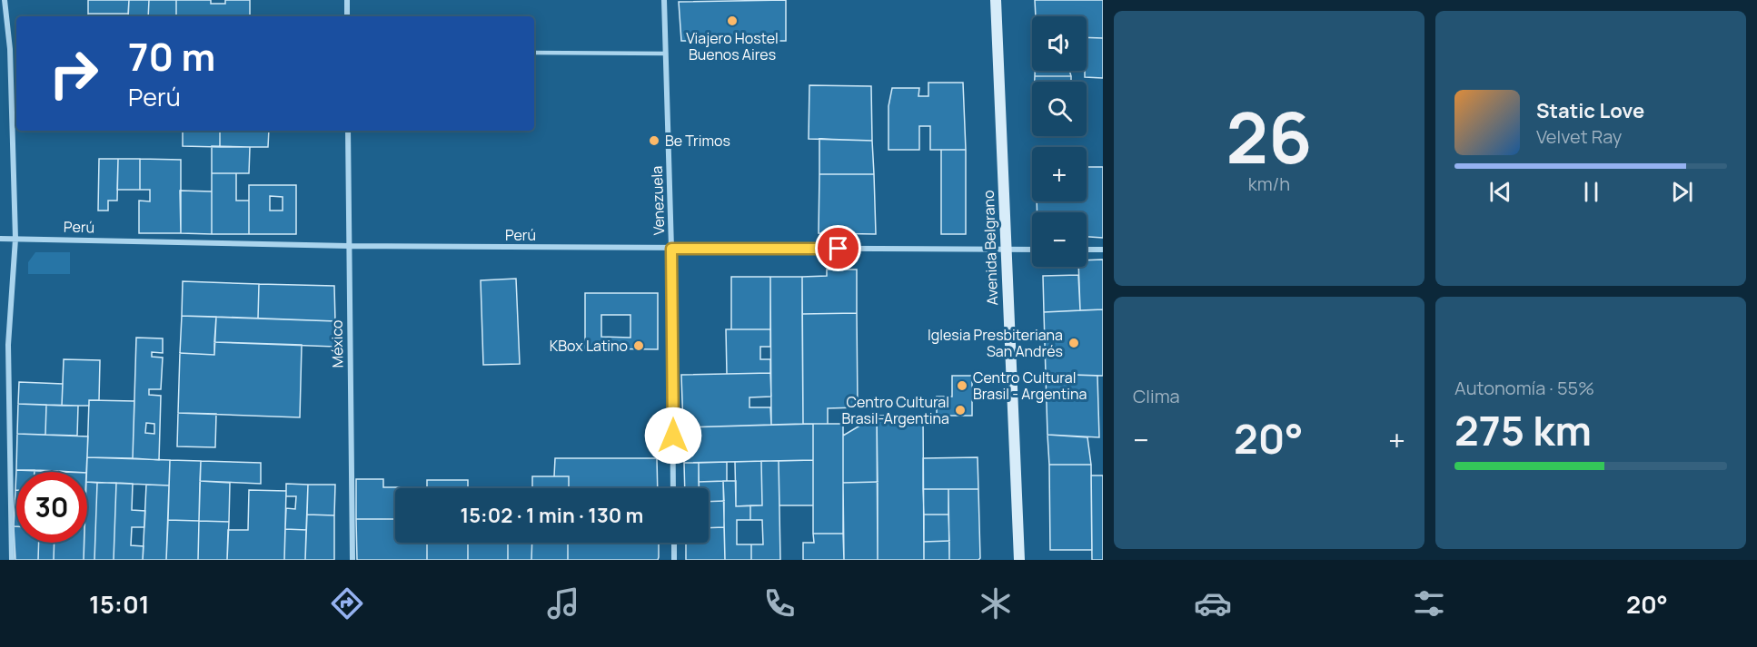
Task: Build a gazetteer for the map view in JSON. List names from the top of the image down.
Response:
{
  "streets": {
    "main road": ["Avenida Belgrano"],
    "street": ["Venezuela", "Perú", "México"]
  },
  "crossings": [
    ["Venezuela", "Perú"],
    ["Perú", "Avenida Belgrano"],
    ["Perú", "México"]
  ],
  "places": [
    "Viajero Hostel Buenos Aires",
    "Be Trimos",
    "Iglesia Presbiteriana San Andrés",
    "KBox Latino",
    "Centro Cultural Brasil - Argentina",
    "Centro Cultural Brasil-Argentina"
  ],
  "page": {
    "tile": [
      ["26", "km/h"],
      "Clima",
      ["Autonomía · 55%", "275 km"]
    ],
    "map_buttons": ["+", "−"],
    "turn": ["70 m", "Perú"],
    "song": ["Static Love", "Velvet Ray"],
    "heat": ["−", "20°", "+"],
    "limit": "30",
    "trip": "15:02 · 1 min · 130 m",
    "tabs": ["15:01", "20°"]
  }
}
